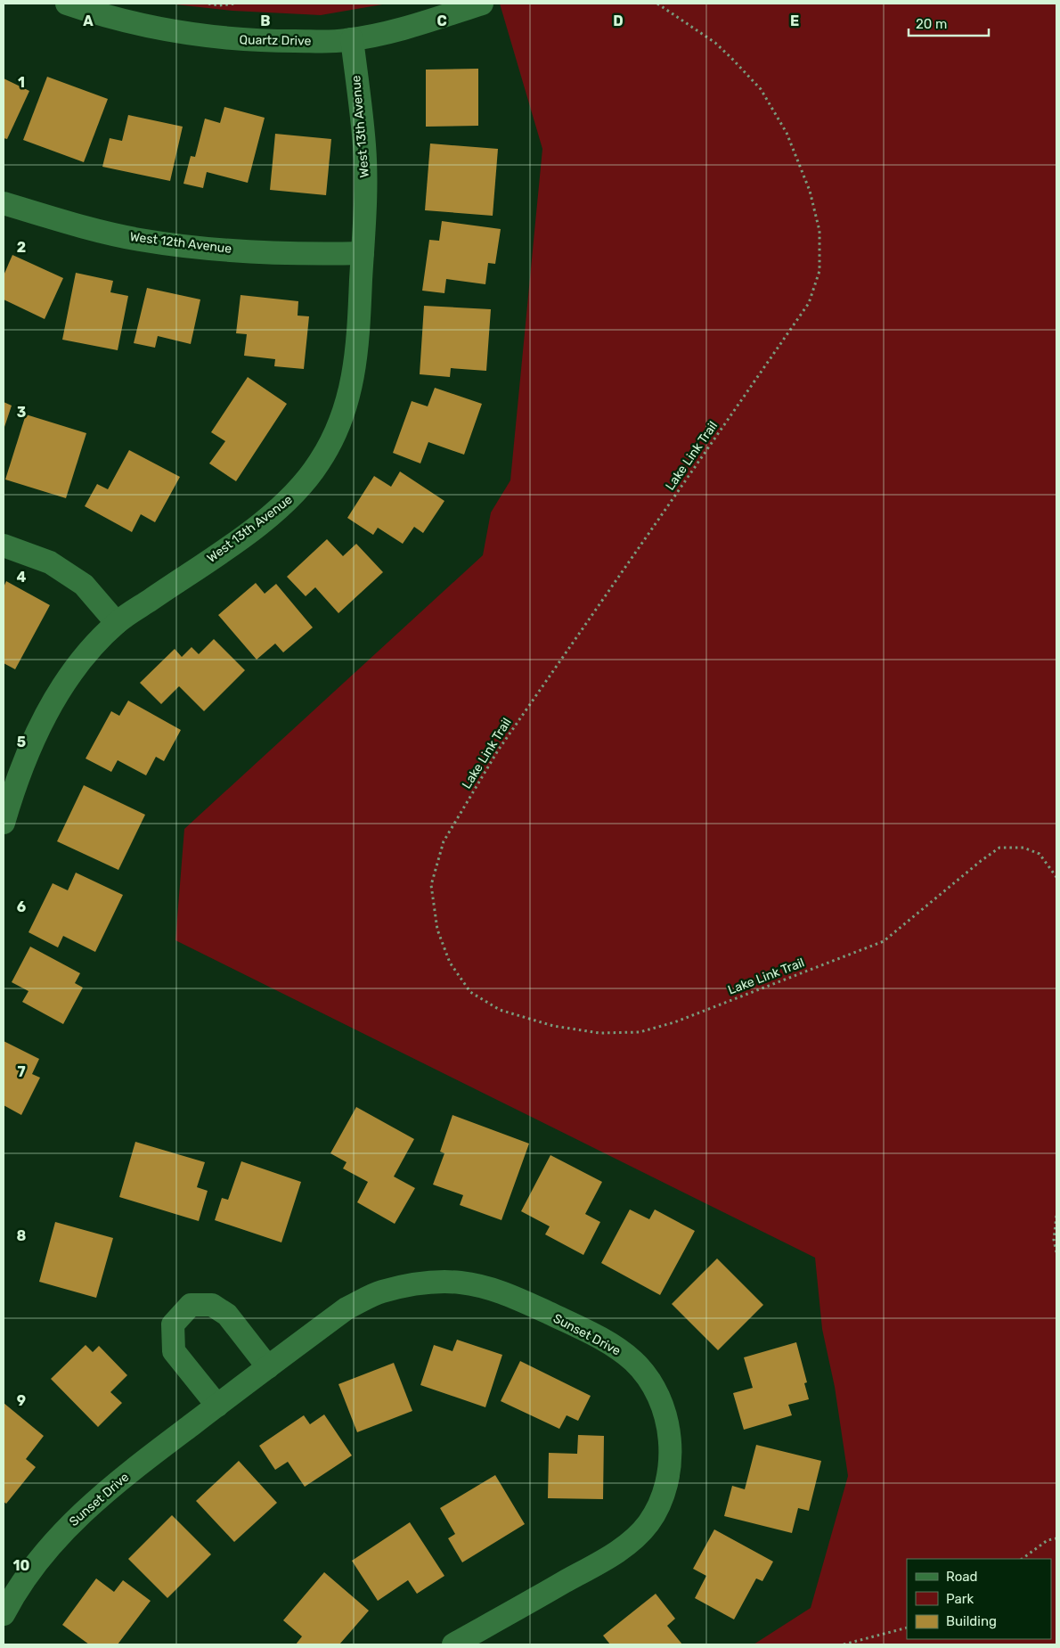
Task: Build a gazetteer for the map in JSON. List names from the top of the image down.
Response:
{
  "streets": {
    "street": [
      "Quartz Drive",
      "West 13th Avenue",
      "West 12th Avenue",
      "Sunset Drive"
    ],
    "path": ["Lake Link Trail"]
  },
  "crossings": [
    ["Quartz Drive", "West 13th Avenue"],
    ["West 13th Avenue", "West 12th Avenue"]
  ],
  "legend": ["Road", "Park", "Building"],
  "scale_bar": "20 m",
  "grid": {
    "columns": [
      "A",
      "B",
      "C",
      "D",
      "E"
    ],
    "rows": [
      "1",
      "2",
      "3",
      "4",
      "5",
      "6",
      "7",
      "8",
      "9",
      "10"
    ]
  }
}
